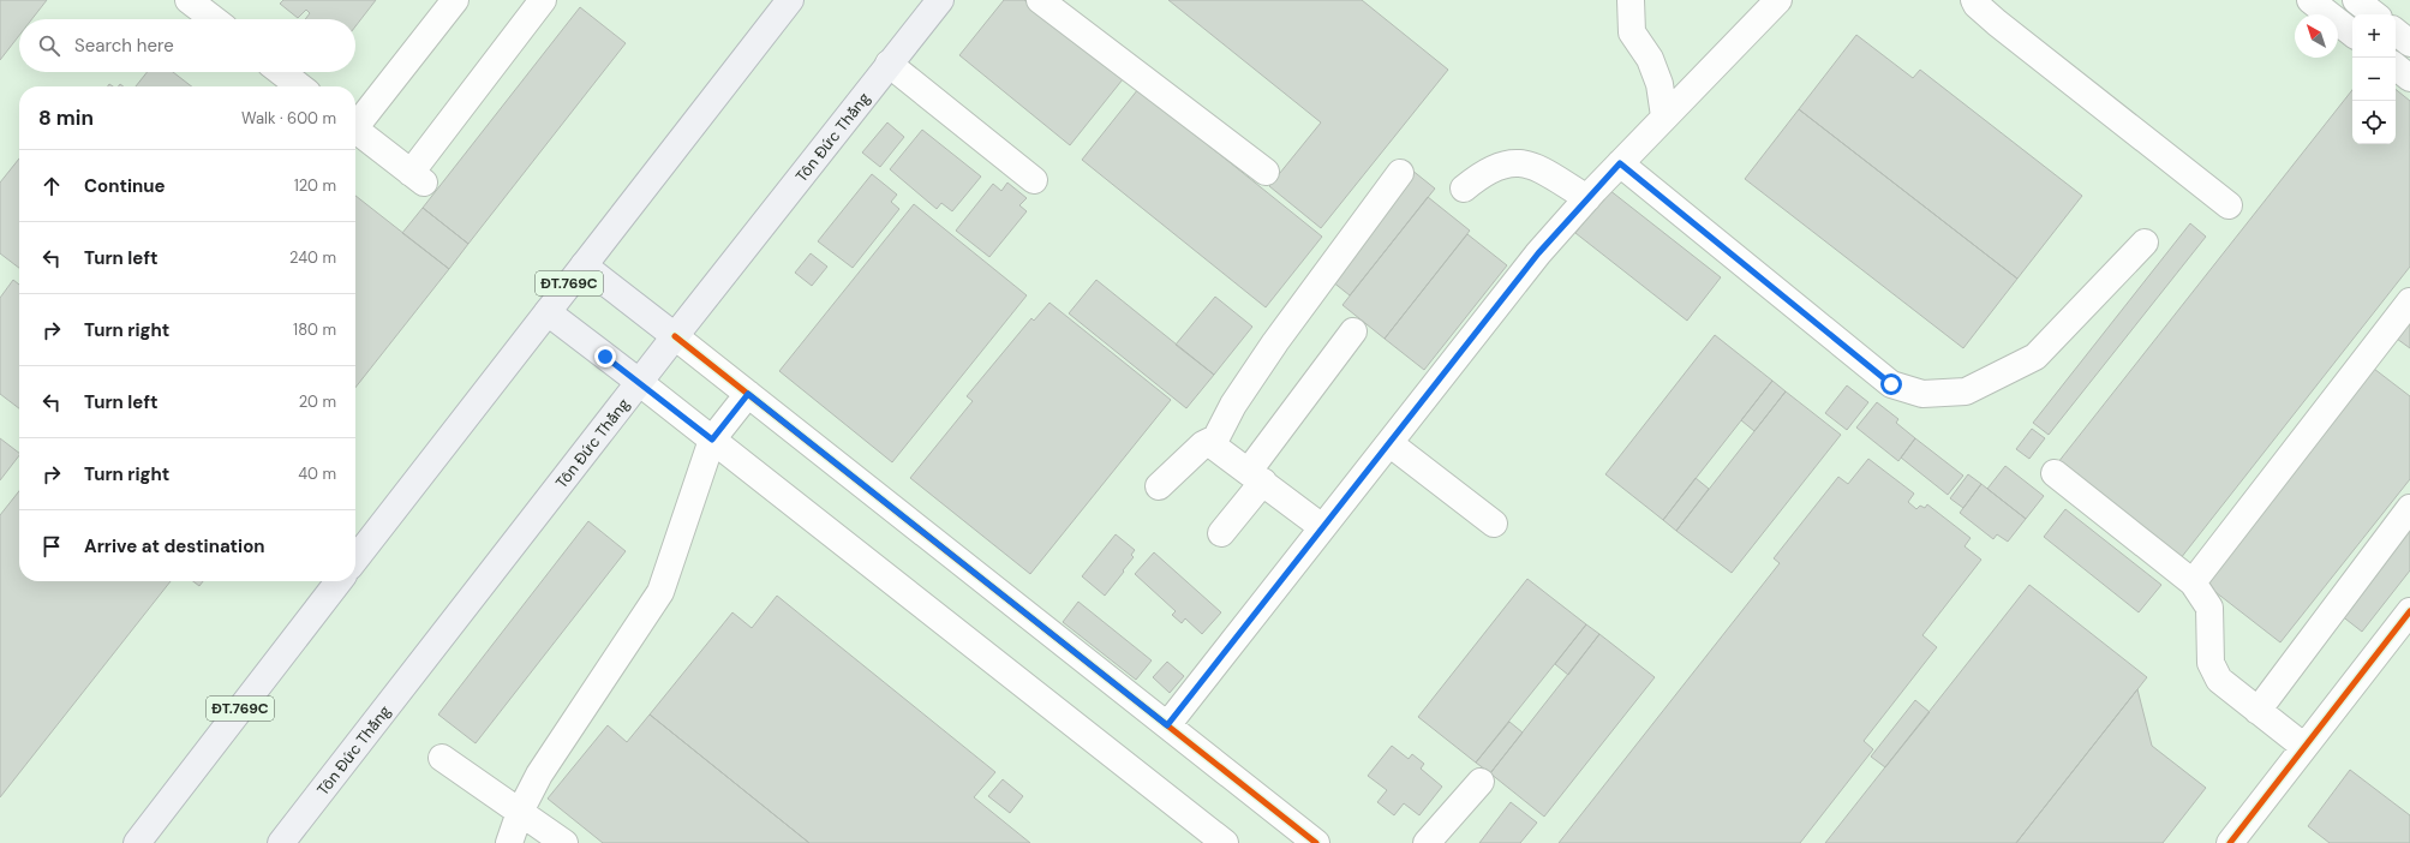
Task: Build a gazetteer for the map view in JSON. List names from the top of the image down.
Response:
{
  "streets": {
    "main road": ["Tôn Đức Thắng", "ĐT.769C"]
  },
  "north": "top left",
  "page": {
    "map_buttons": ["+", "−"],
    "search": "Search here",
    "heading": ["8 min", "Walk · 600 m"],
    "list": [
      ["Continue", "120 m"],
      ["Turn left", "240 m"],
      ["Turn right", "180 m"],
      ["Turn left", "20 m"],
      ["Turn right", "40 m"],
      "Arrive at destination"
    ]
  }
}
